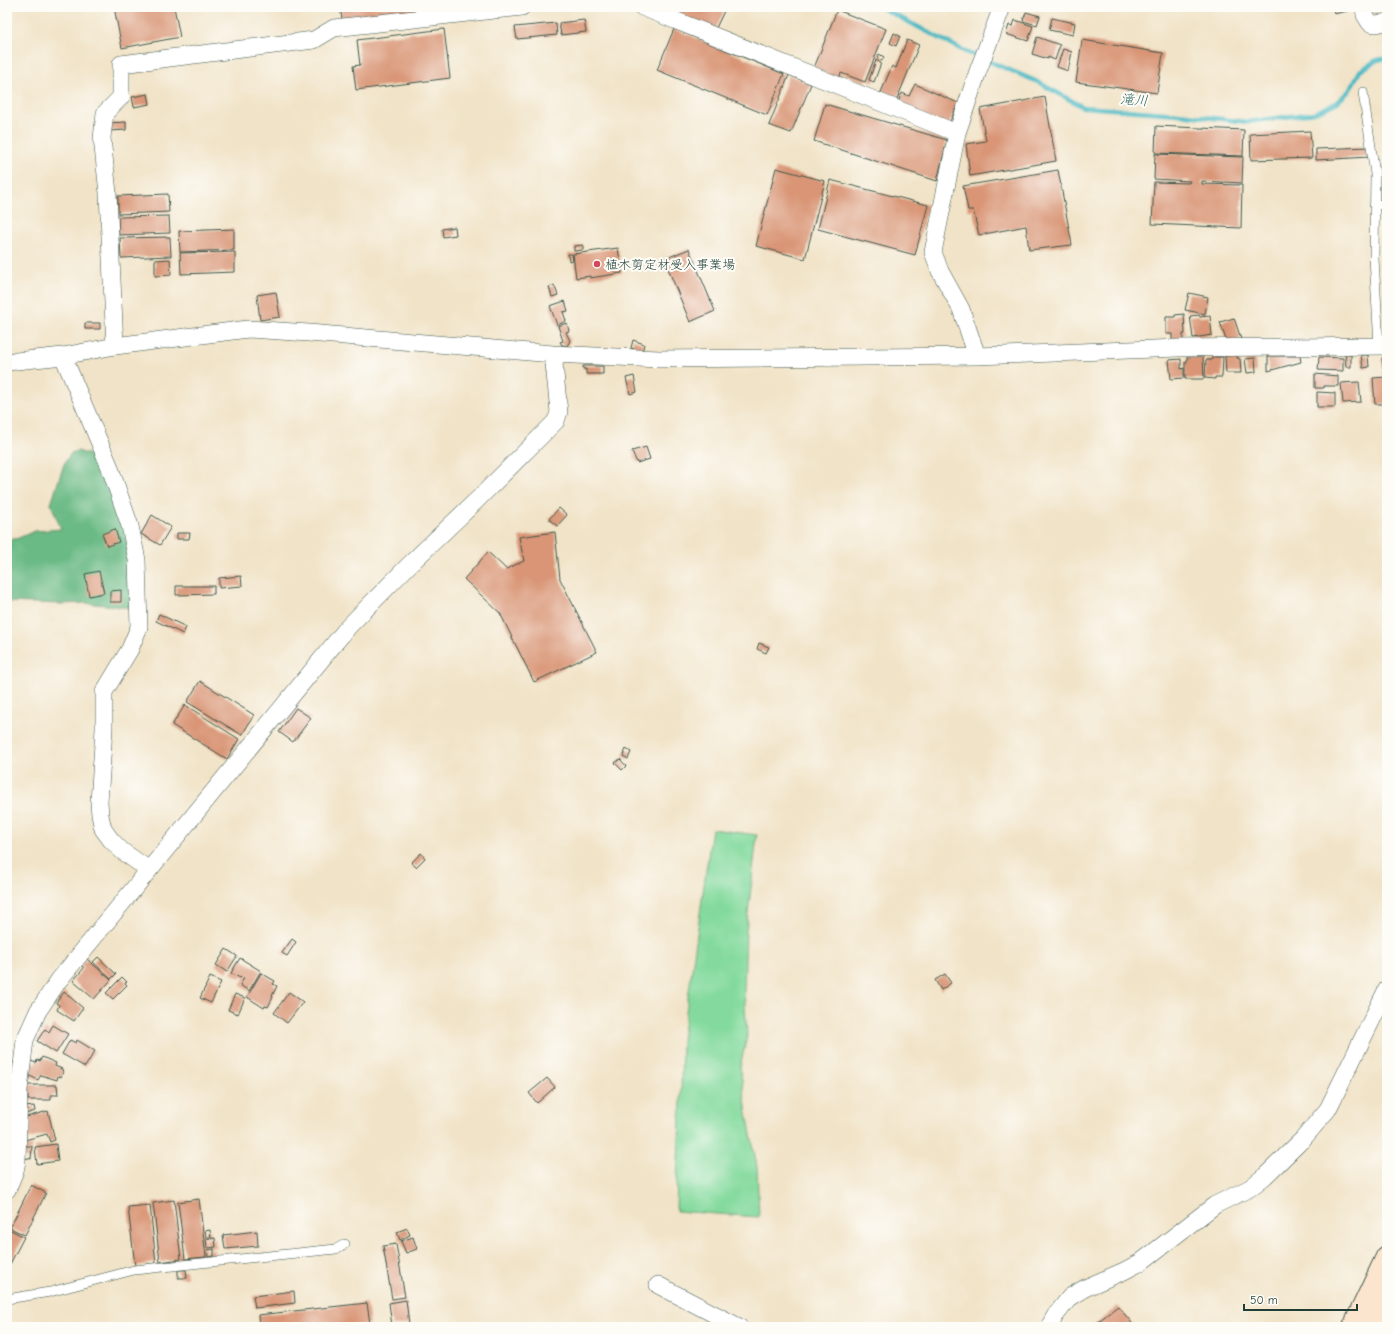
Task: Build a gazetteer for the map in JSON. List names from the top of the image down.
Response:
{
  "water": ["滝川"],
  "places": ["植木剪定材受入事業場"],
  "scale_bar": "50 m"
}
